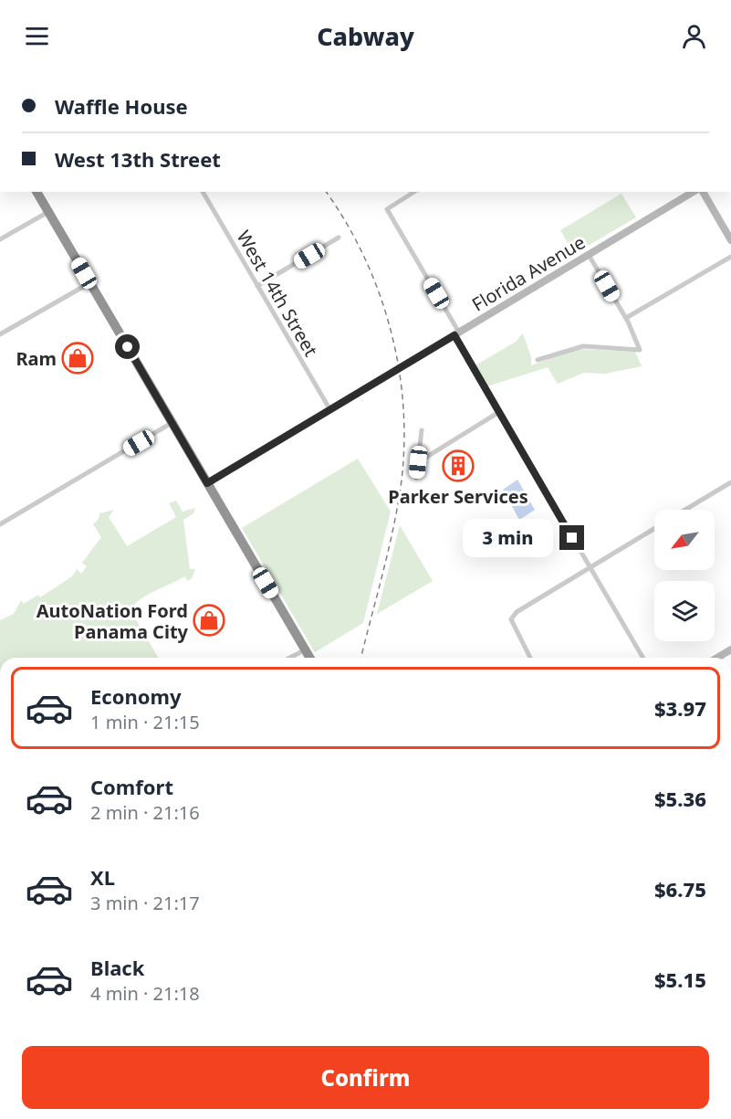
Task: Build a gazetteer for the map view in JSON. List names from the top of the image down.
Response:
{
  "streets": {
    "street": ["Florida Avenue", "West 14th Street"]
  },
  "crossings": [
    ["Florida Avenue", "West 14th Street"]
  ],
  "places": {
    "shop": ["Ram", "AutoNation Ford Panama City"],
    "building": ["Parker Services"]
  },
  "north": "bottom left",
  "page": {
    "header": "Cabway",
    "banner": ["Waffle House", "West 13th Street"],
    "bubble": "3 min",
    "list": [
      {
        "name": "Economy",
        "note": "1 min · 21:15",
        "value": "$3.97"
      },
      {
        "name": "Comfort",
        "note": "2 min · 21:16",
        "value": "$5.36"
      },
      {
        "name": "XL",
        "note": "3 min · 21:17",
        "value": "$6.75"
      },
      {
        "name": "Black",
        "note": "4 min · 21:18",
        "value": "$5.15"
      }
    ],
    "buttons": "Confirm"
  }
}
